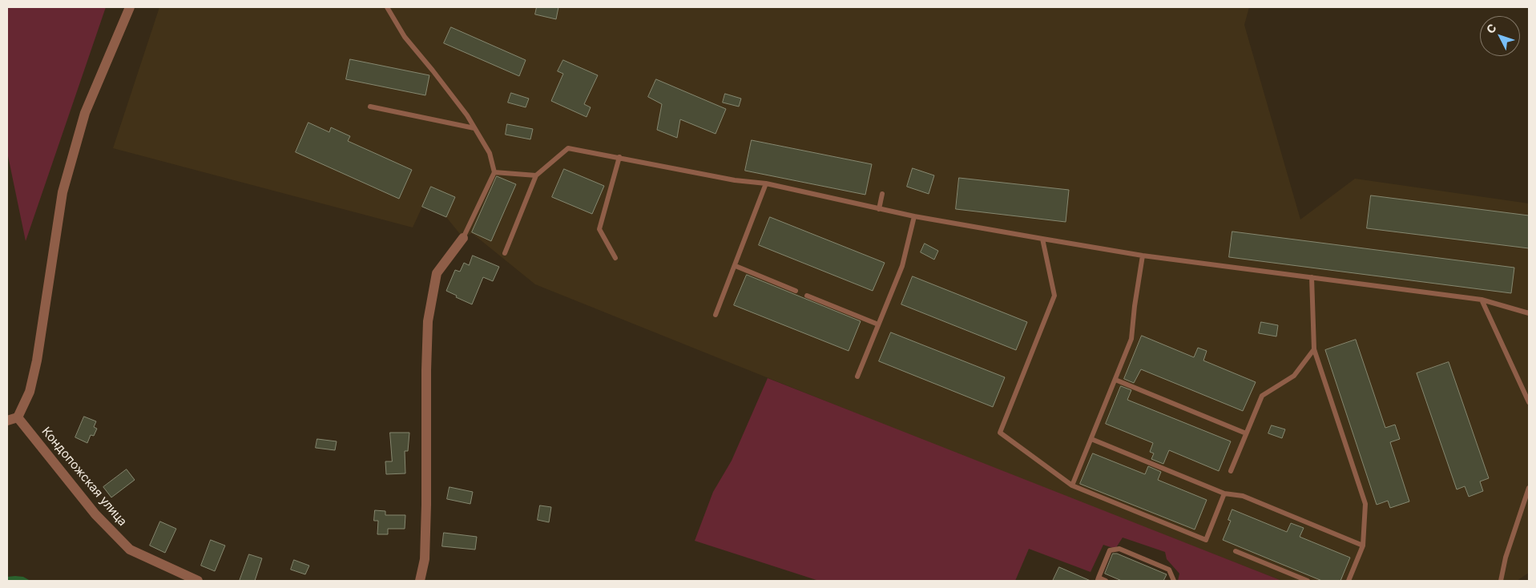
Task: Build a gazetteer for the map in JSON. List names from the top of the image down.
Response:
{
  "streets": {
    "street": ["Кондопожская улица"]
  },
  "north": "top left"
}
